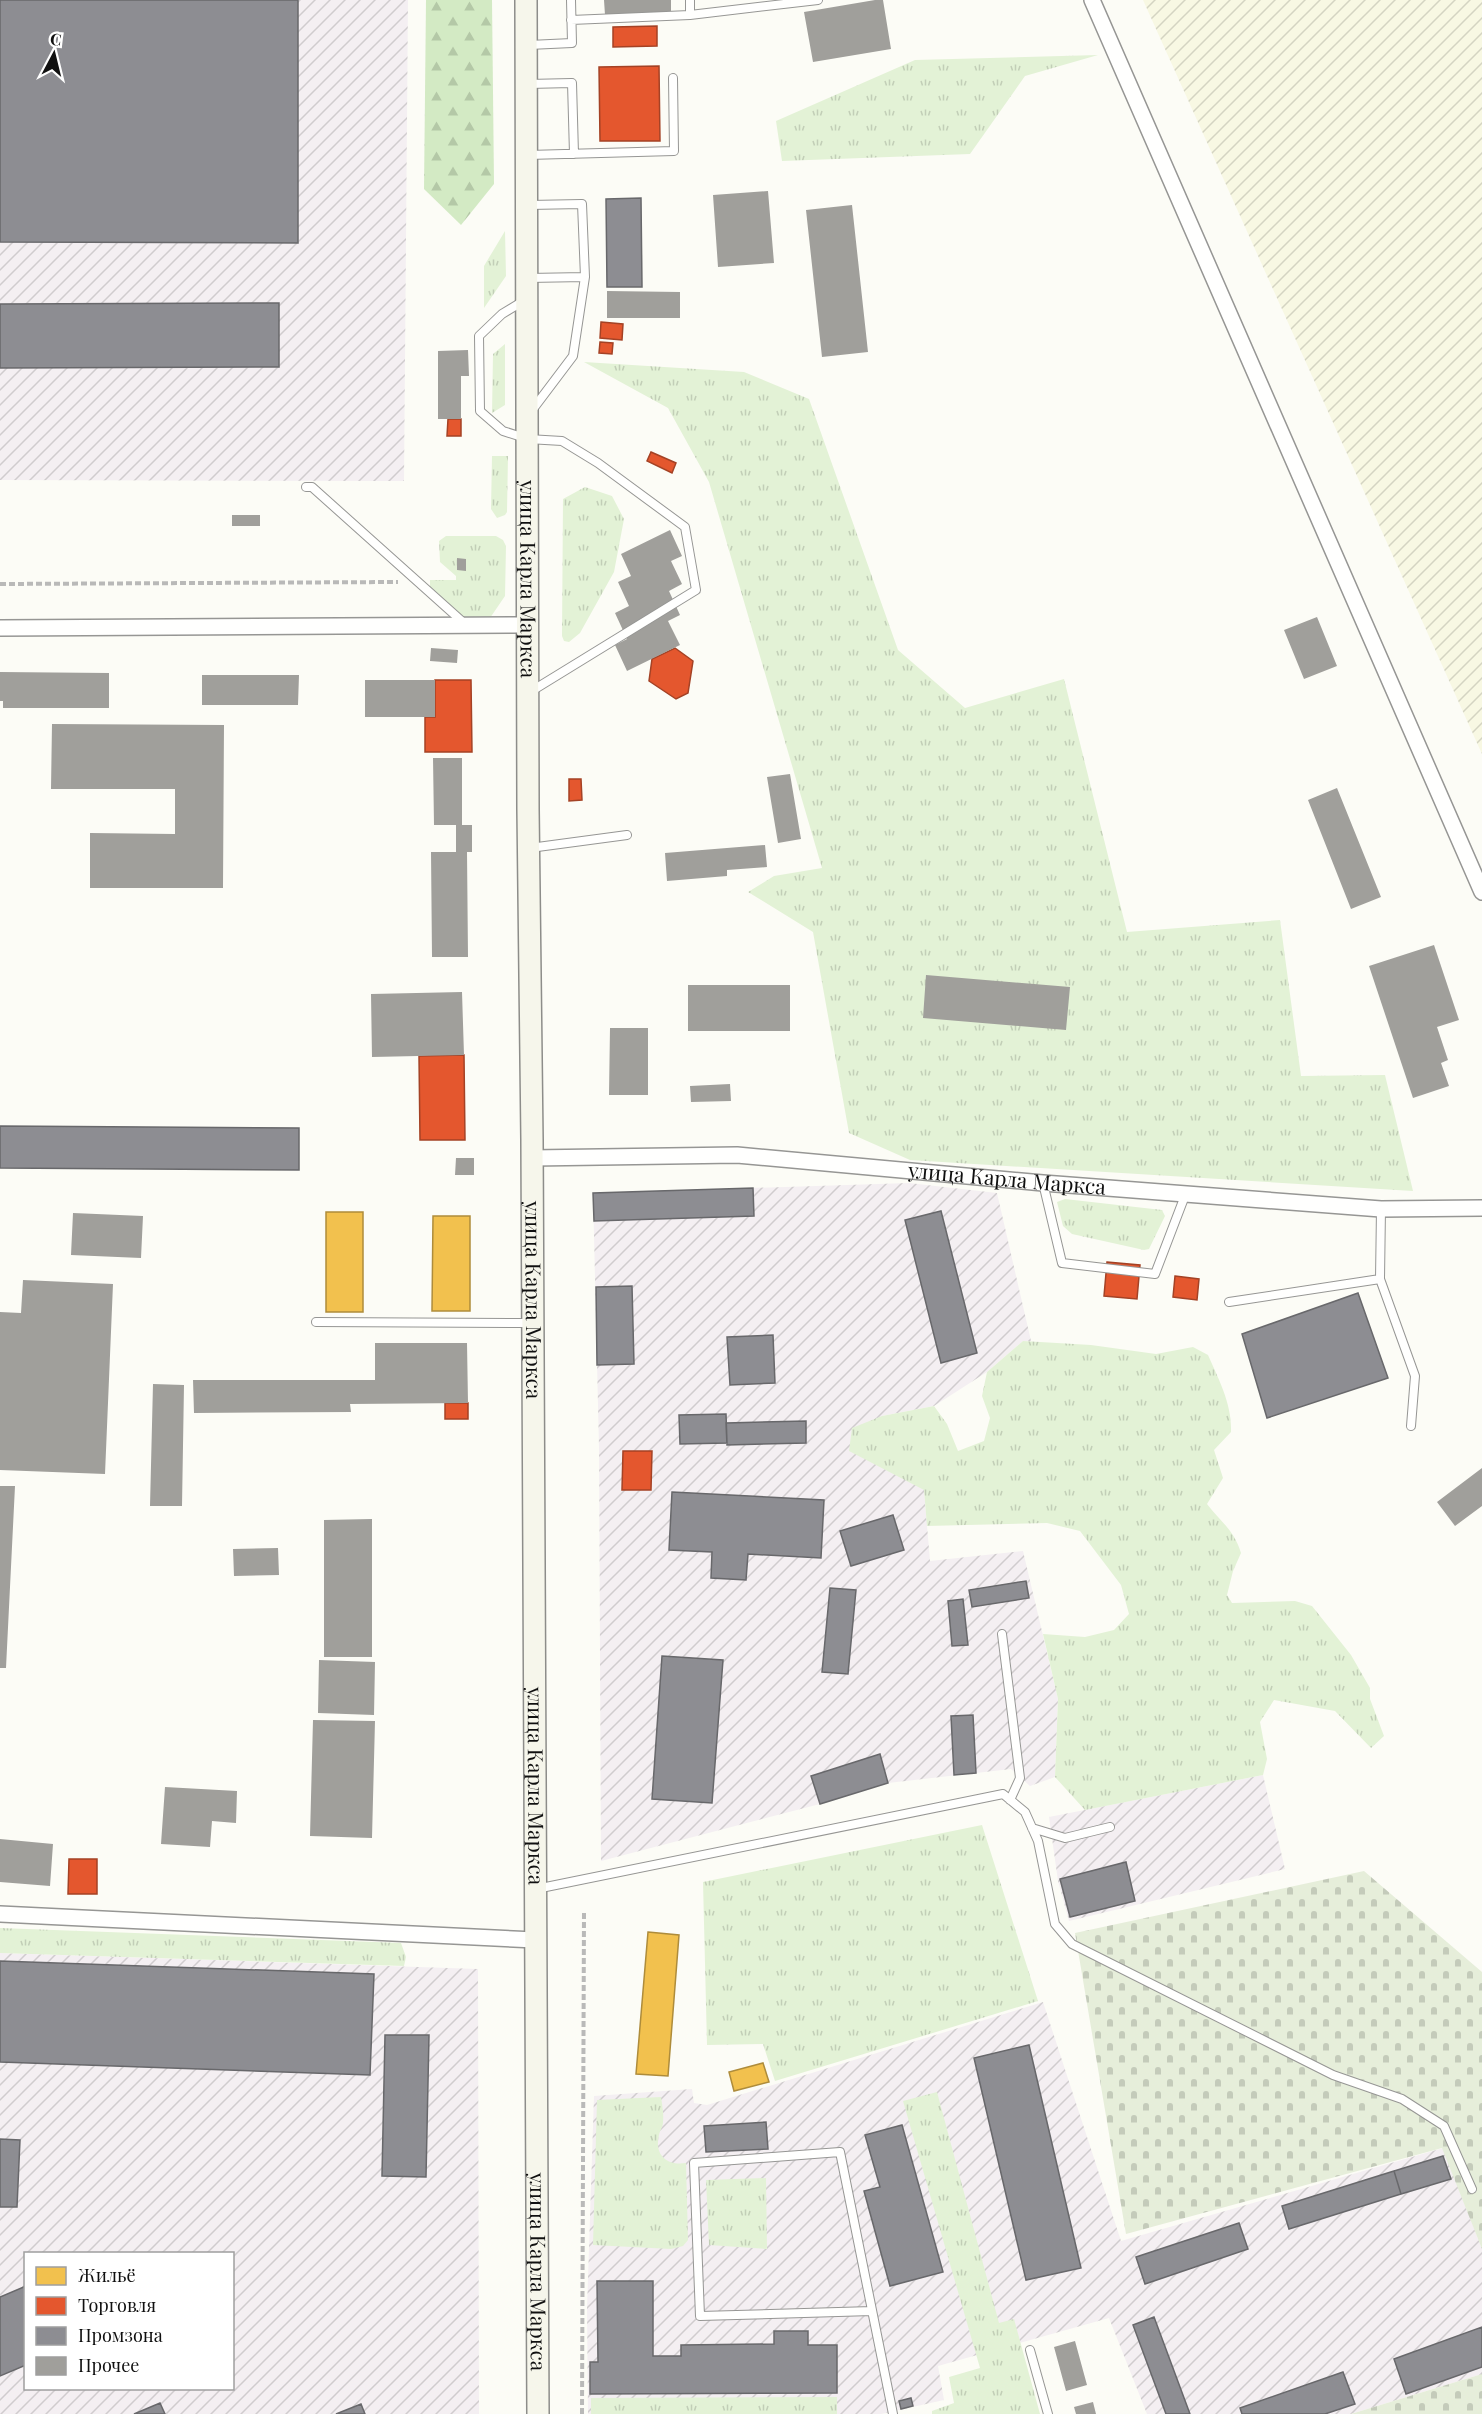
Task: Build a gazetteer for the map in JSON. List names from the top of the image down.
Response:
{
  "streets": {
    "main road": ["улица Карла Маркса"]
  },
  "legend": [
    "Жильё",
    "Торговля",
    "Промзона",
    "Прочее"
  ],
  "north": "top"
}
